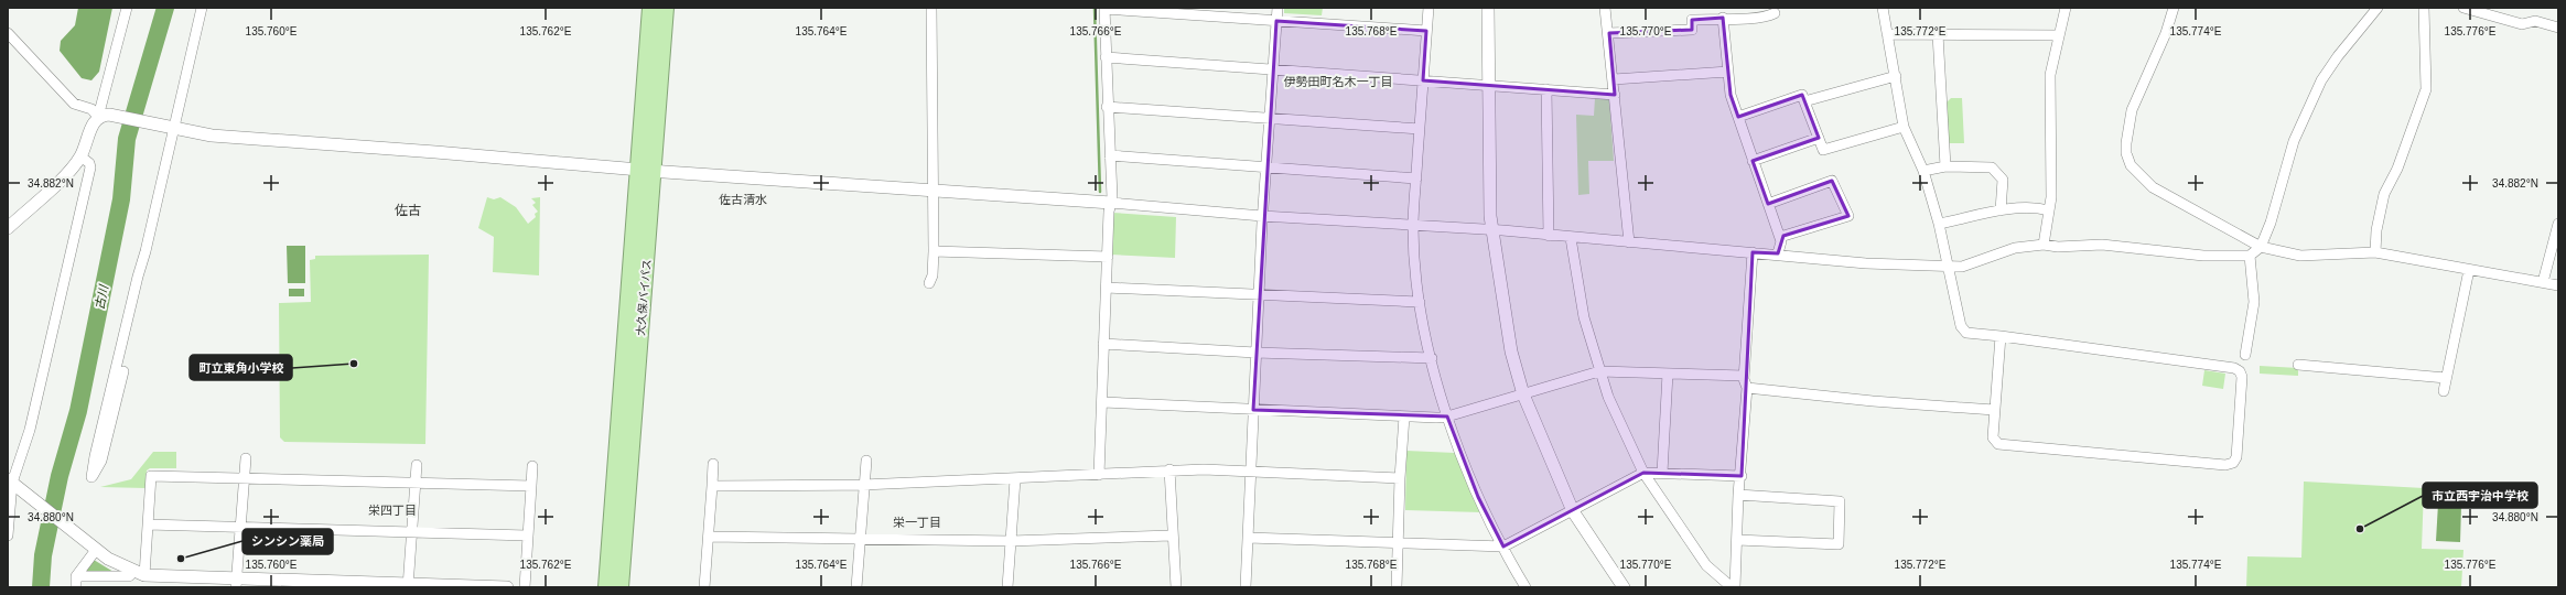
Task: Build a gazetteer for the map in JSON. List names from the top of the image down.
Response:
{
  "streets": {
    "highway": ["大久保バイパス"]
  },
  "districts": [
    "伊勢田町名木一丁目",
    "佐古清水",
    "佐古",
    "栄四丁目",
    "栄一丁目"
  ],
  "water": ["古川"],
  "places": ["町立東角小学校", "市立西宇治中学校", "シンシン薬局"],
  "coordinates": [
    "135.760°E",
    "135.762°E",
    "135.764°E",
    "135.766°E",
    "135.768°E",
    "135.770°E",
    "135.772°E",
    "135.774°E",
    "135.776°E",
    "34.882°N",
    "34.880°N"
  ]
}
